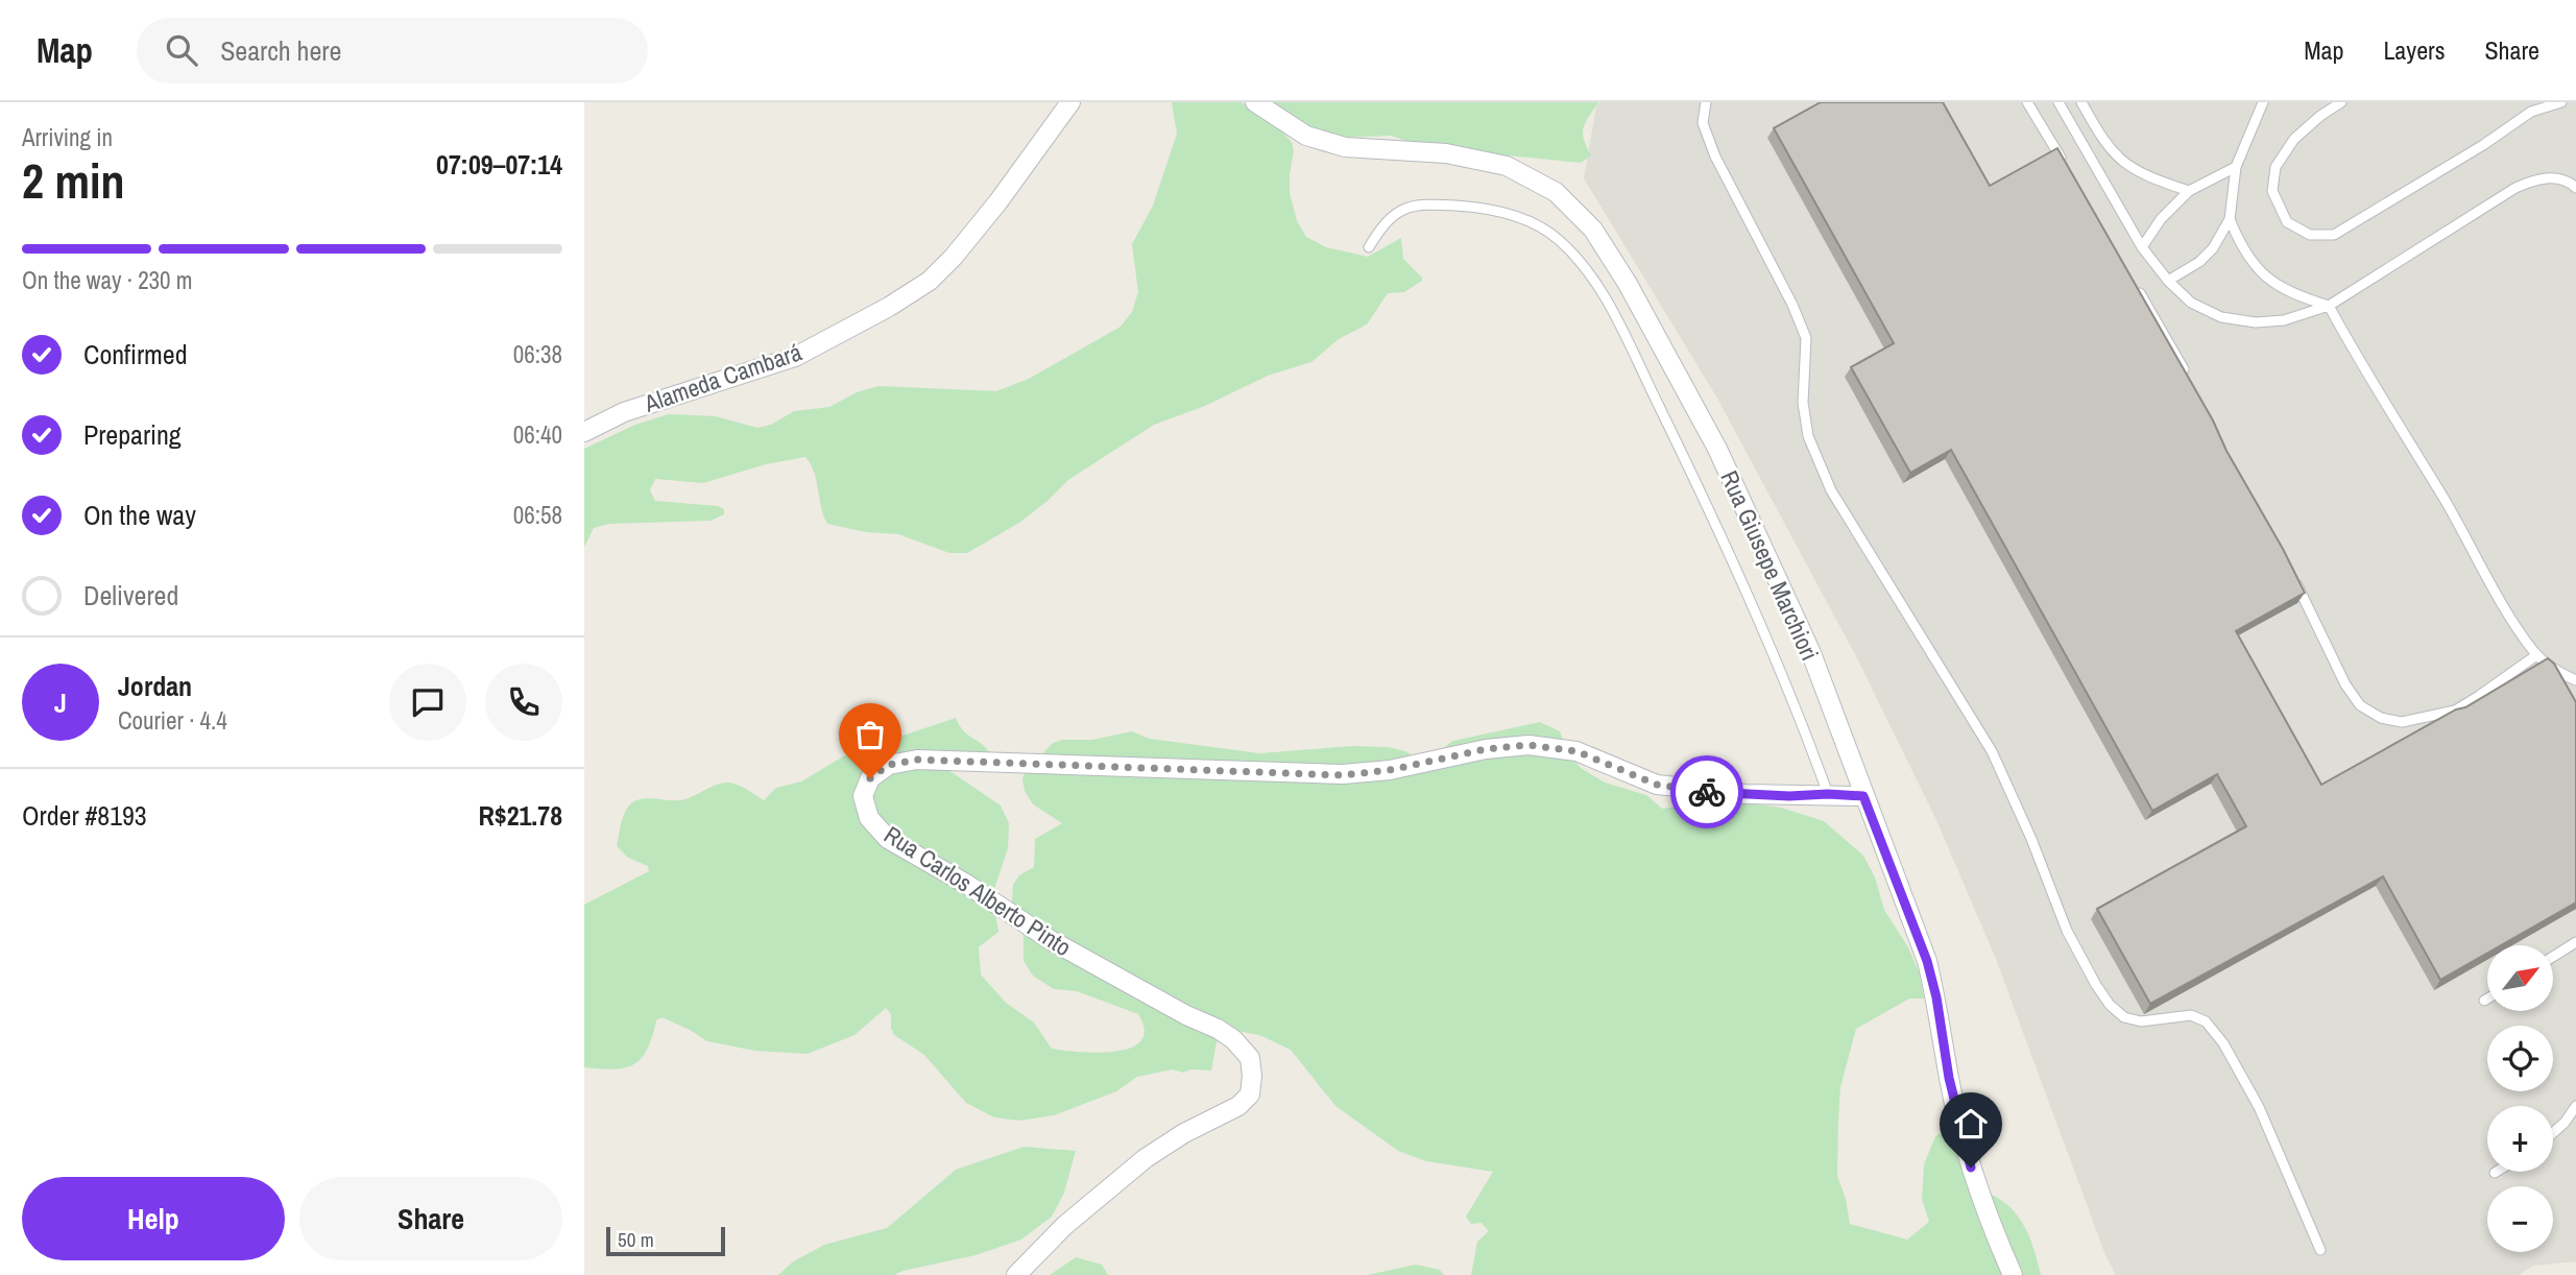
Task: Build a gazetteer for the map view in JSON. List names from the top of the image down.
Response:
{
  "streets": {
    "street": ["Alameda Cambará", "Rua Giusepe Marchiori", "Rua Carlos Alberto Pinto"]
  },
  "crossings": [
    ["Rua Giusepe Marchiori", "Rua Carlos Alberto Pinto"]
  ],
  "scale_bar": "50 m",
  "north": "top right",
  "page": {
    "header": "Map",
    "search": "Search here",
    "nav": ["Map", "Layers", "Share"],
    "heading": ["2 min", "Arriving in", "07:09–07:14"],
    "panel": [
      "Jordan",
      "Courier · 4.4",
      "Order #8193",
      "R$21.78"
    ],
    "bar": "On the way · 230 m",
    "list": [
      ["Confirmed", "06:38"],
      ["Preparing", "06:40"],
      ["On the way", "06:58"],
      "Delivered"
    ],
    "round": "J",
    "map_buttons": ["+", "−"],
    "buttons": ["Help", "Share"],
    "scale": "50 m"
  }
}
